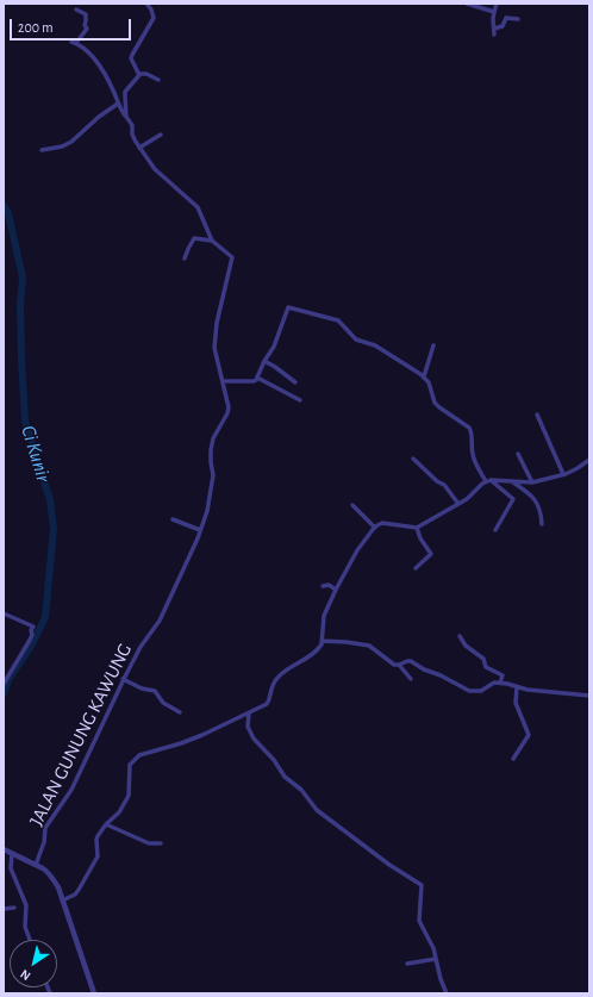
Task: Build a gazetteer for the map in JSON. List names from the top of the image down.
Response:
{
  "streets": {
    "street": ["JALAN GUNUNG KAWUNG"]
  },
  "water": ["Ci Kunir"],
  "scale_bar": "200 m",
  "north": "bottom left"
}
